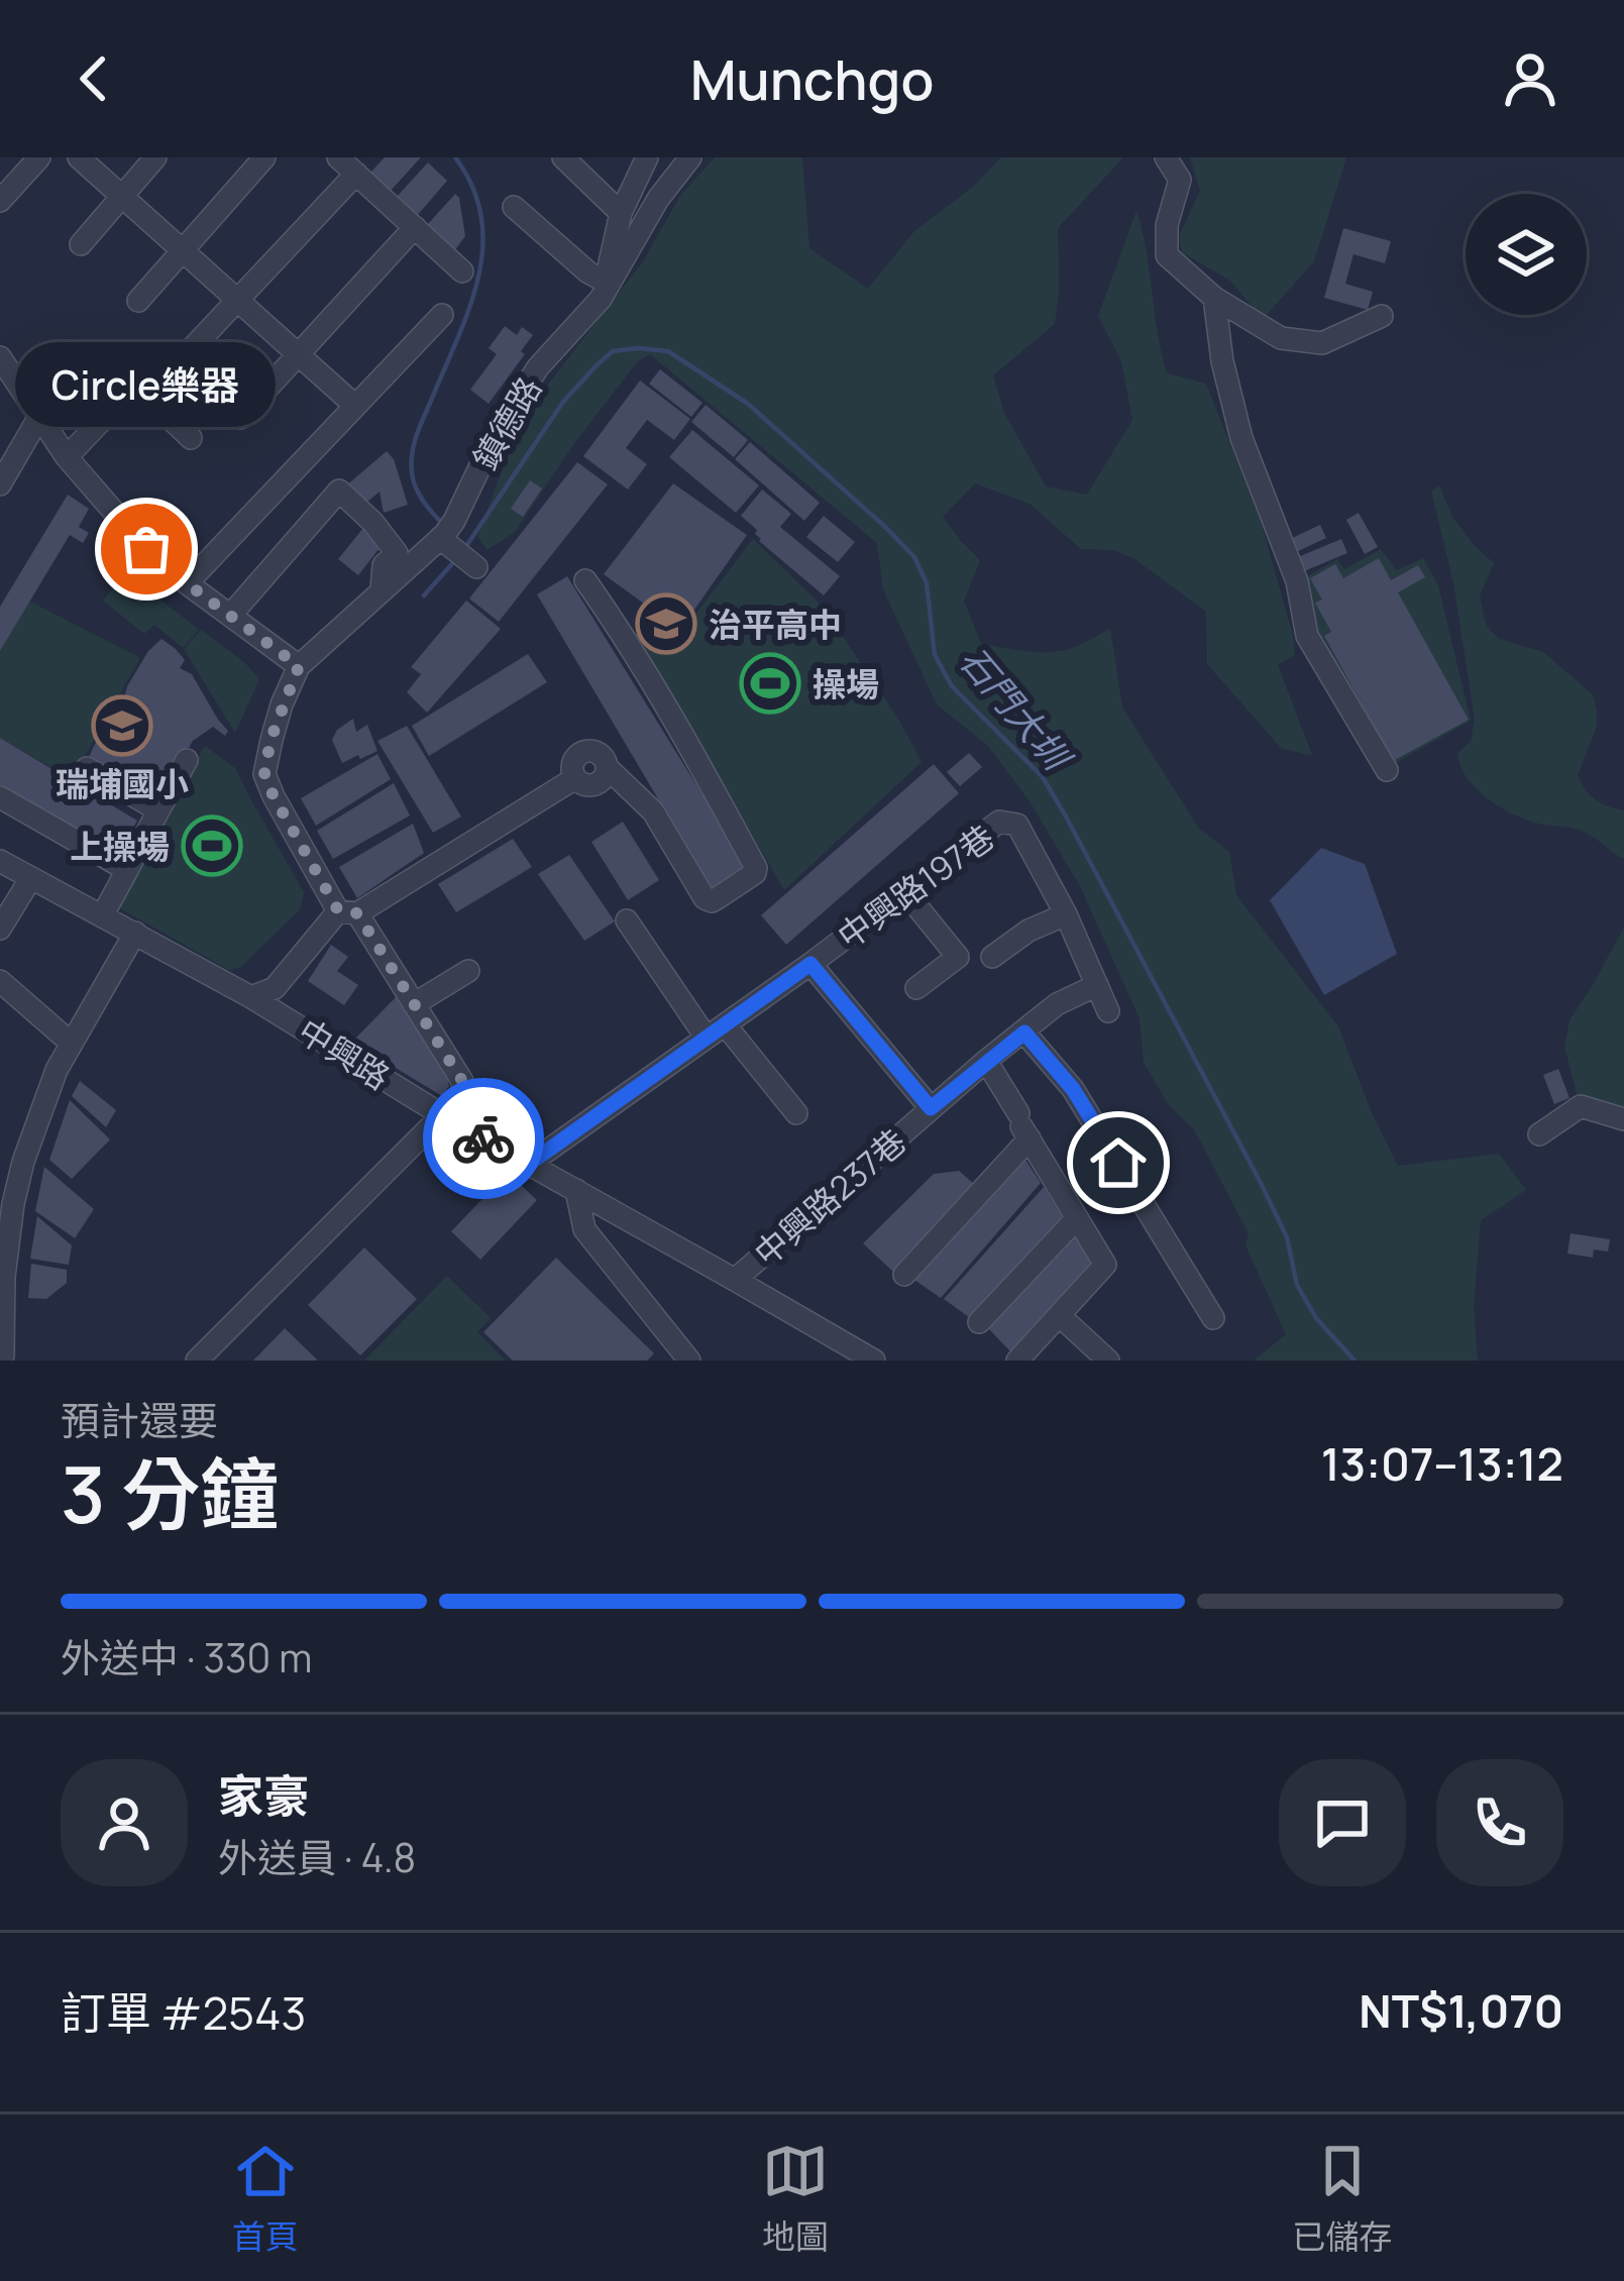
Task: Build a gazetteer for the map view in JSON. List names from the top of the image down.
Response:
{
  "streets": {
    "street": [
      "鎮德路",
      "中興路197巷",
      "中興路",
      "中興路237巷"
    ]
  },
  "crossings": [
    ["中興路197巷", "中興路"],
    ["中興路197巷", "中興路237巷"],
    ["中興路", "中興路237巷"]
  ],
  "water": ["石門大圳"],
  "places": {
    "other": ["Circle樂器"],
    "school or university": ["治平高中", "瑞埔國小"],
    "sports": ["操場", "上操場"]
  },
  "page": {
    "header": "Munchgo",
    "bubble": "Circle樂器",
    "heading": ["3 分鐘", "預計還要", "13:07–13:12"],
    "panel": [
      "家豪",
      "外送員 · 4.8",
      "訂單 #2543",
      "NT$1,070"
    ],
    "bar": "外送中 · 330 m",
    "tabs": ["首頁", "地圖", "已儲存"]
  }
}
